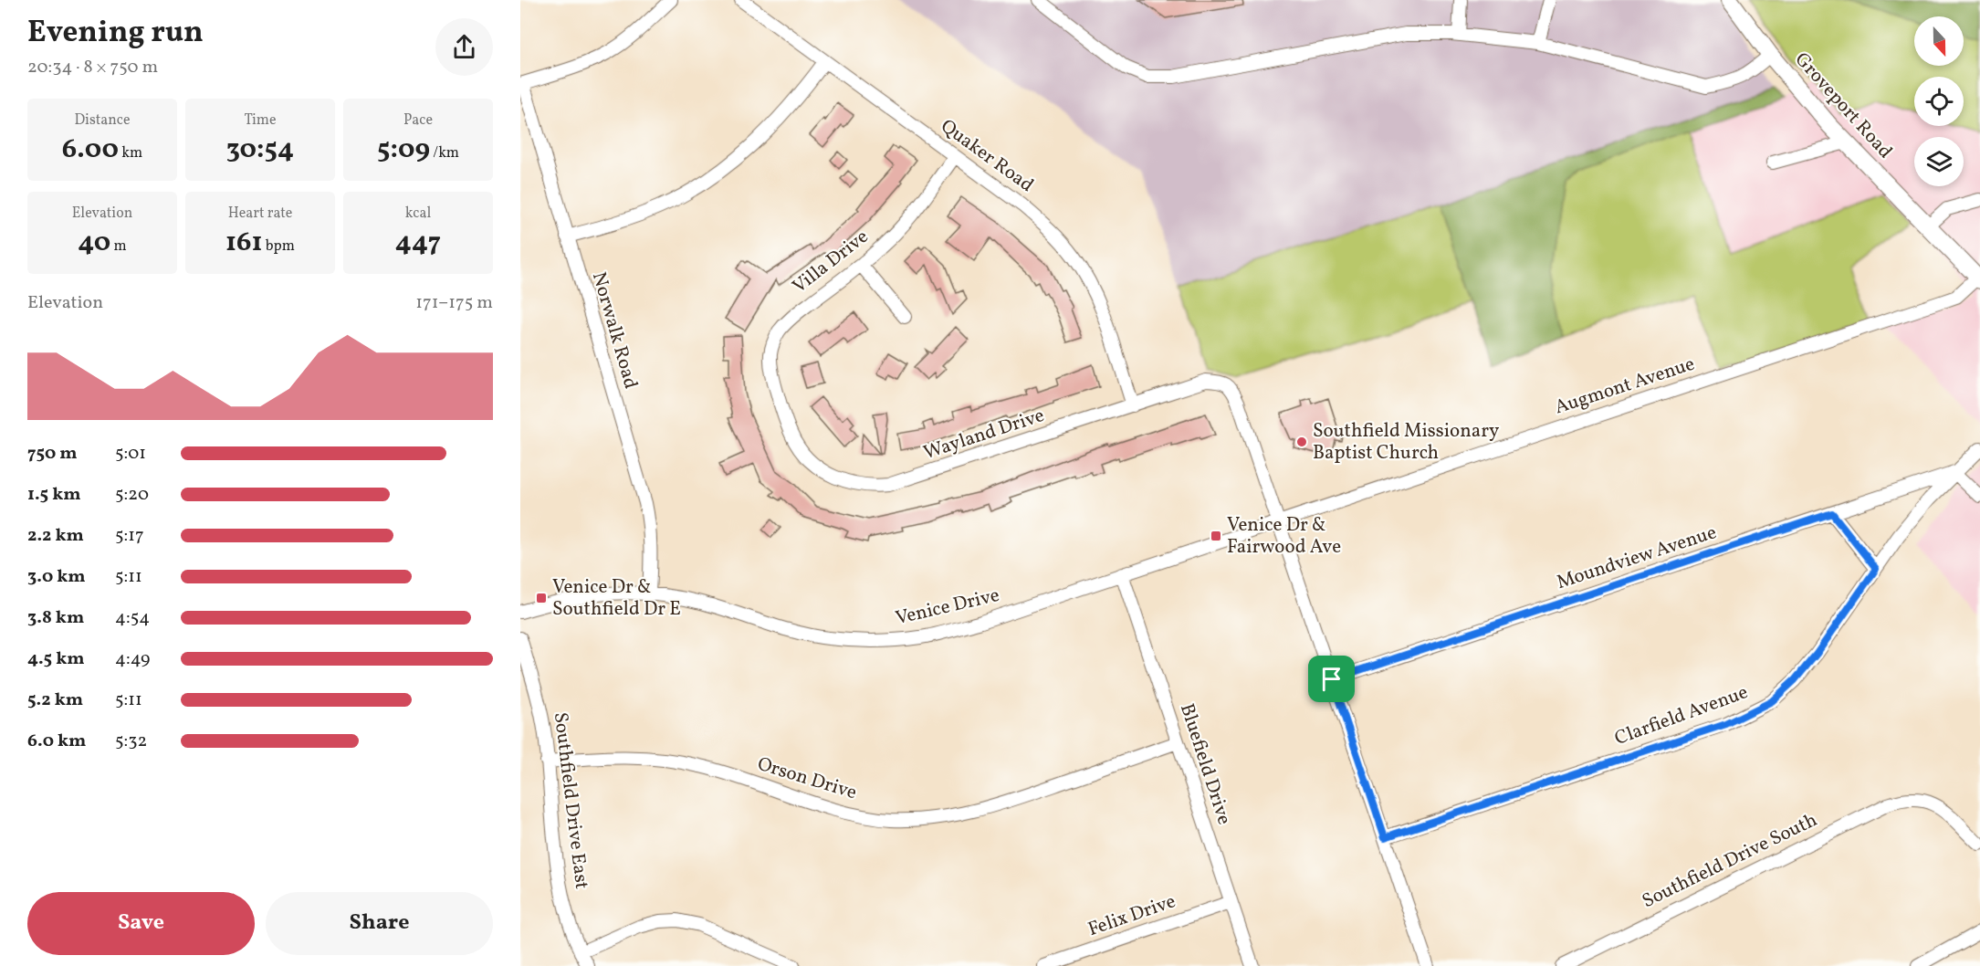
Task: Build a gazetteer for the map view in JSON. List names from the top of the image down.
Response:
{
  "streets": {
    "main road": ["Groveport Road"],
    "street": [
      "Quaker Road",
      "Villa Drive",
      "Norwalk Road",
      "Augmont Avenue",
      "Wayland Drive",
      "Moundview Avenue",
      "Venice Drive",
      "Clarfield Avenue",
      "Bluefield Drive",
      "Orson Drive",
      "Southfield Drive East",
      "Southfield Drive South",
      "Felix Drive"
    ]
  },
  "crossings": [
    ["Groveport Road", "Augmont Avenue"],
    ["Quaker Road", "Villa Drive"],
    ["Quaker Road", "Wayland Drive"],
    ["Villa Drive", "Wayland Drive"],
    ["Norwalk Road", "Venice Drive"],
    ["Augmont Avenue", "Wayland Drive"],
    ["Augmont Avenue", "Venice Drive"],
    ["Wayland Drive", "Venice Drive"],
    ["Moundview Avenue", "Clarfield Avenue"],
    ["Venice Drive", "Bluefield Drive"],
    ["Bluefield Drive", "Orson Drive"],
    ["Bluefield Drive", "Felix Drive"],
    ["Orson Drive", "Southfield Drive East"]
  ],
  "places": {
    "other": ["Southfield Missionary Baptist Church"],
    "transit": ["Venice Dr & Fairwood Ave", "Venice Dr & Southfield Dr E"]
  },
  "north": "bottom",
  "page": {
    "heading": ["Evening run", "20:34 · 8 × 750 m"],
    "stats": [
      ["Distance", "6.00 km"],
      ["Time", "30:54"],
      ["Pace", "5:09 /km"],
      ["Elevation", "40 m"],
      ["Heart rate", "161 bpm"],
      ["kcal", "447"]
    ],
    "chart": ["Elevation", "171–175 m"],
    "list": [
      {
        "name": "750 m",
        "note": "5:01"
      },
      {
        "name": "1.5 km",
        "note": "5:20"
      },
      {
        "name": "2.2 km",
        "note": "5:17"
      },
      {
        "name": "3.0 km",
        "note": "5:11"
      },
      {
        "name": "3.8 km",
        "note": "4:54"
      },
      {
        "name": "4.5 km",
        "note": "4:49"
      },
      {
        "name": "5.2 km",
        "note": "5:11"
      },
      {
        "name": "6.0 km",
        "note": "5:32"
      }
    ],
    "buttons": ["Save", "Share"]
  }
}
